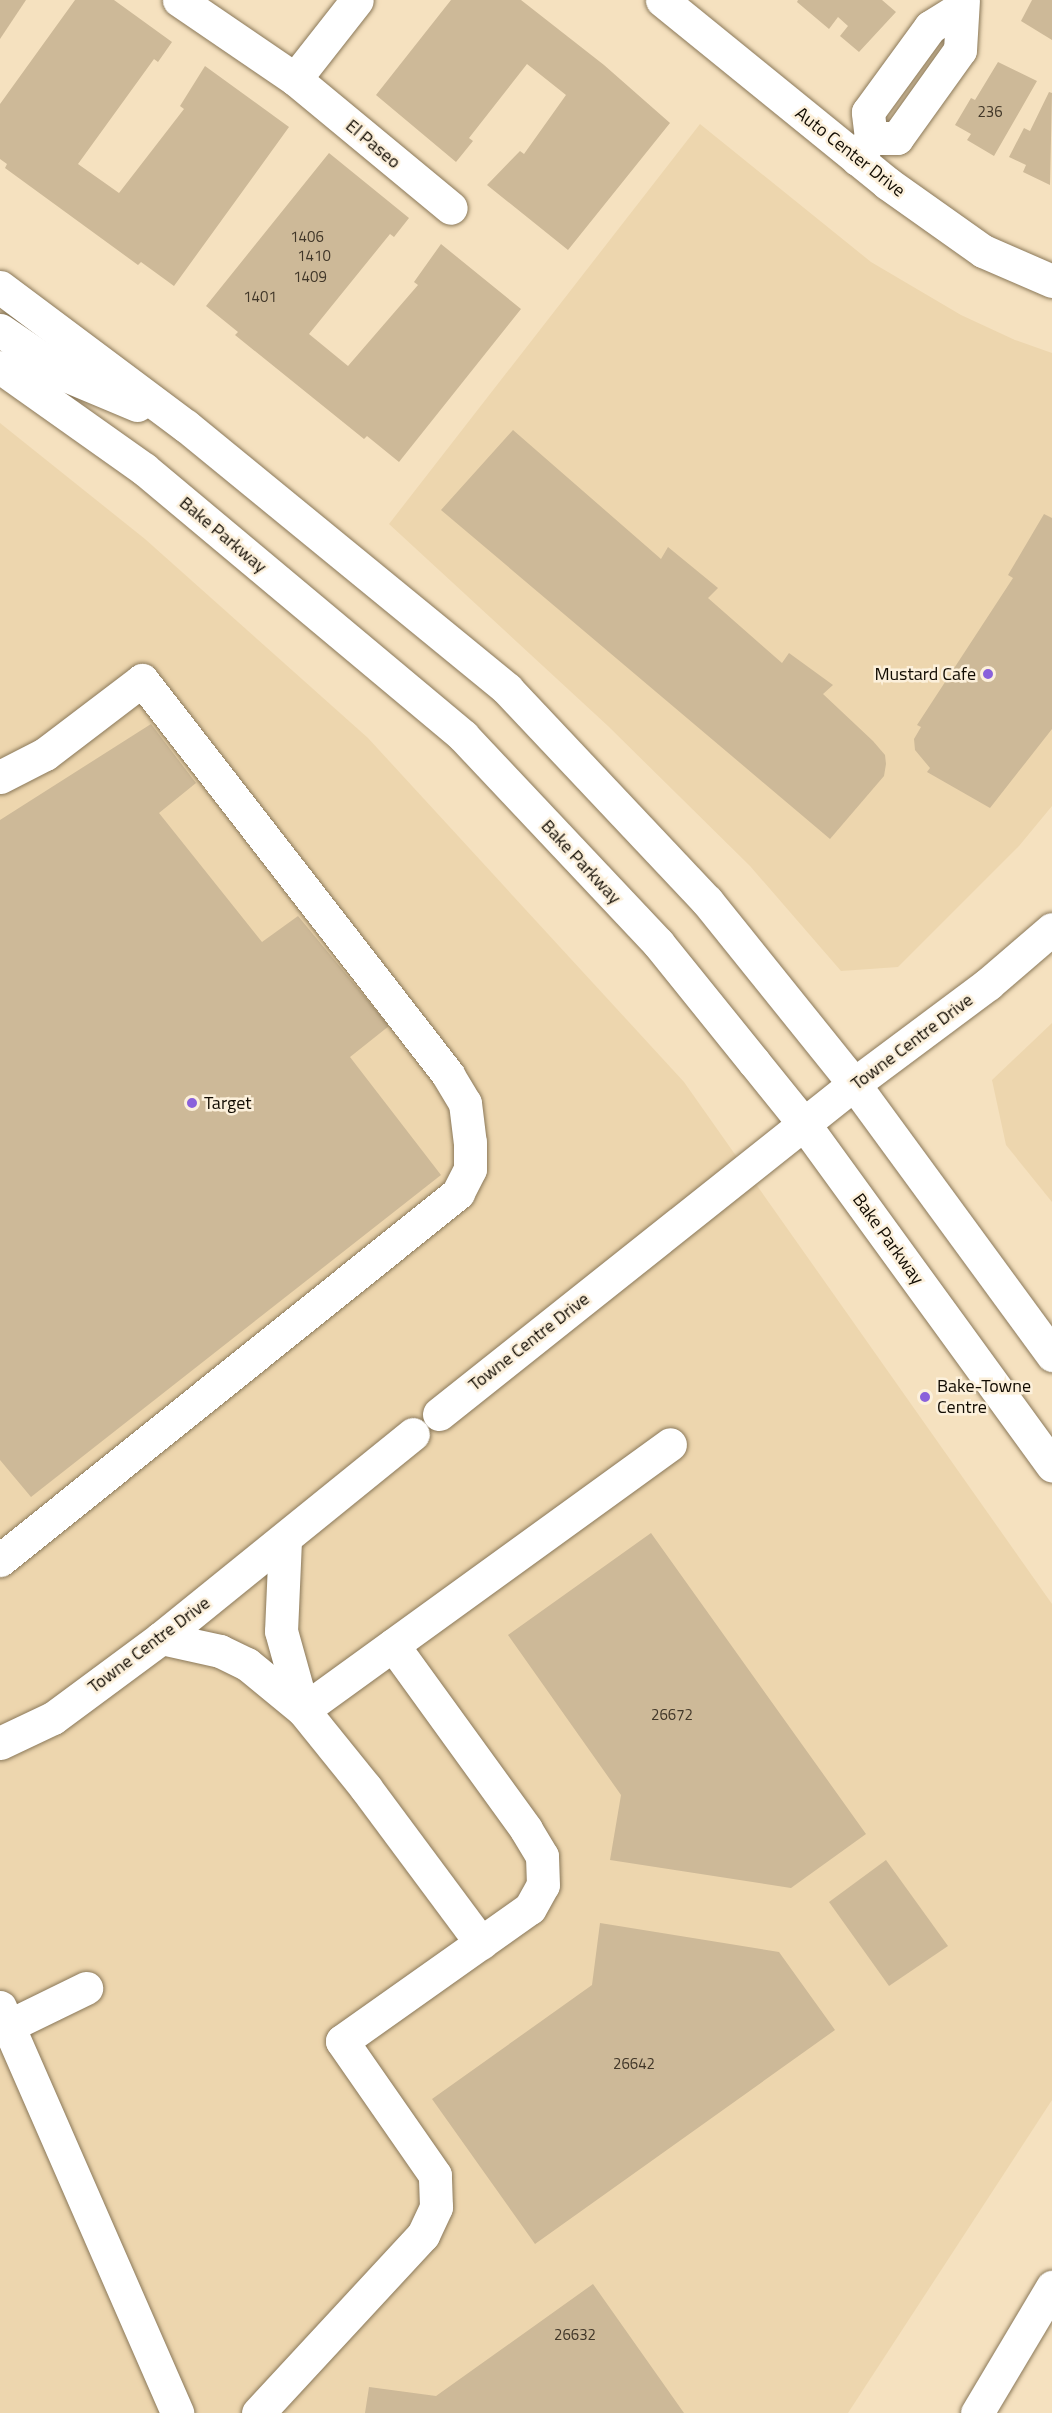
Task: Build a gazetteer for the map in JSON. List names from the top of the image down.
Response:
{
  "streets": {
    "main road": [
      "El Paseo",
      "Auto Center Drive",
      "Bake Parkway",
      "Towne Centre Drive"
    ]
  },
  "crossings": [
    ["Bake Parkway", "Towne Centre Drive"]
  ],
  "places": ["Mustard Cafe", "Target", "Bake-Towne Centre"],
  "house_numbers": [
    "236",
    "1406",
    "1410",
    "1409",
    "1401",
    "26672",
    "26642",
    "26632"
  ]
}
